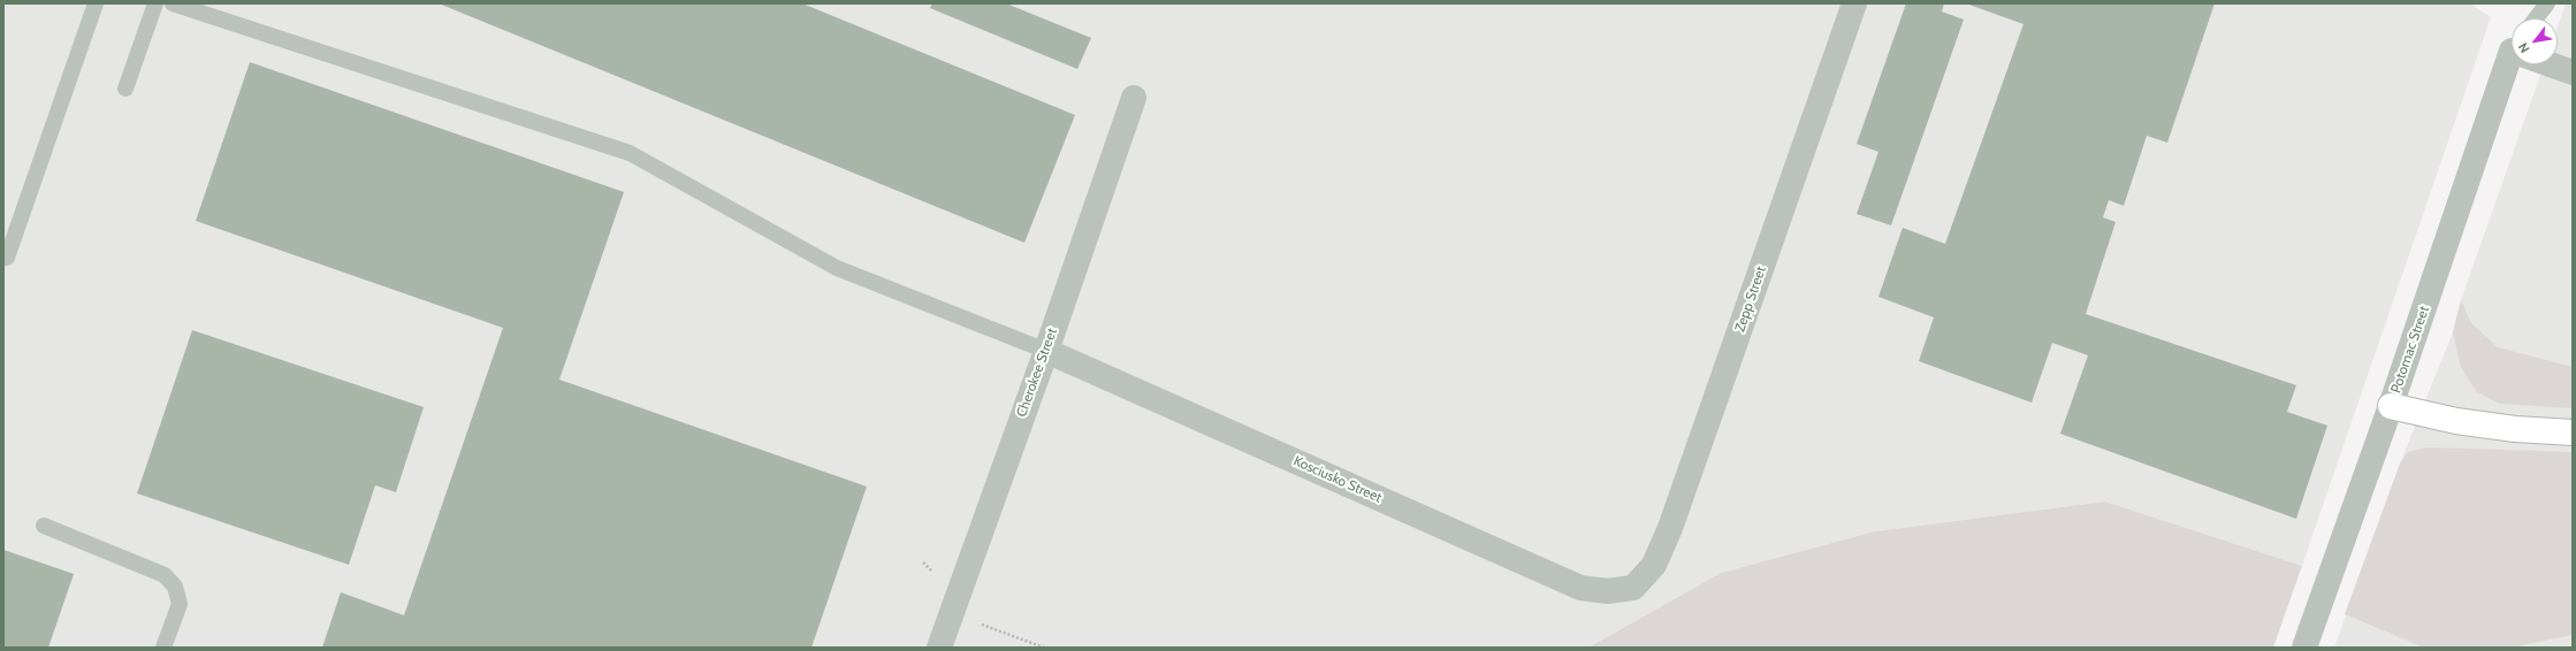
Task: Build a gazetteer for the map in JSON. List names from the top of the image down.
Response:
{
  "streets": {
    "street": [
      "Zepp Street",
      "Potomac Street",
      "Cherokee Street",
      "Kosciusko Street"
    ]
  },
  "crossings": [
    ["Zepp Street", "Kosciusko Street"],
    ["Cherokee Street", "Kosciusko Street"]
  ],
  "north": "bottom left"
}
